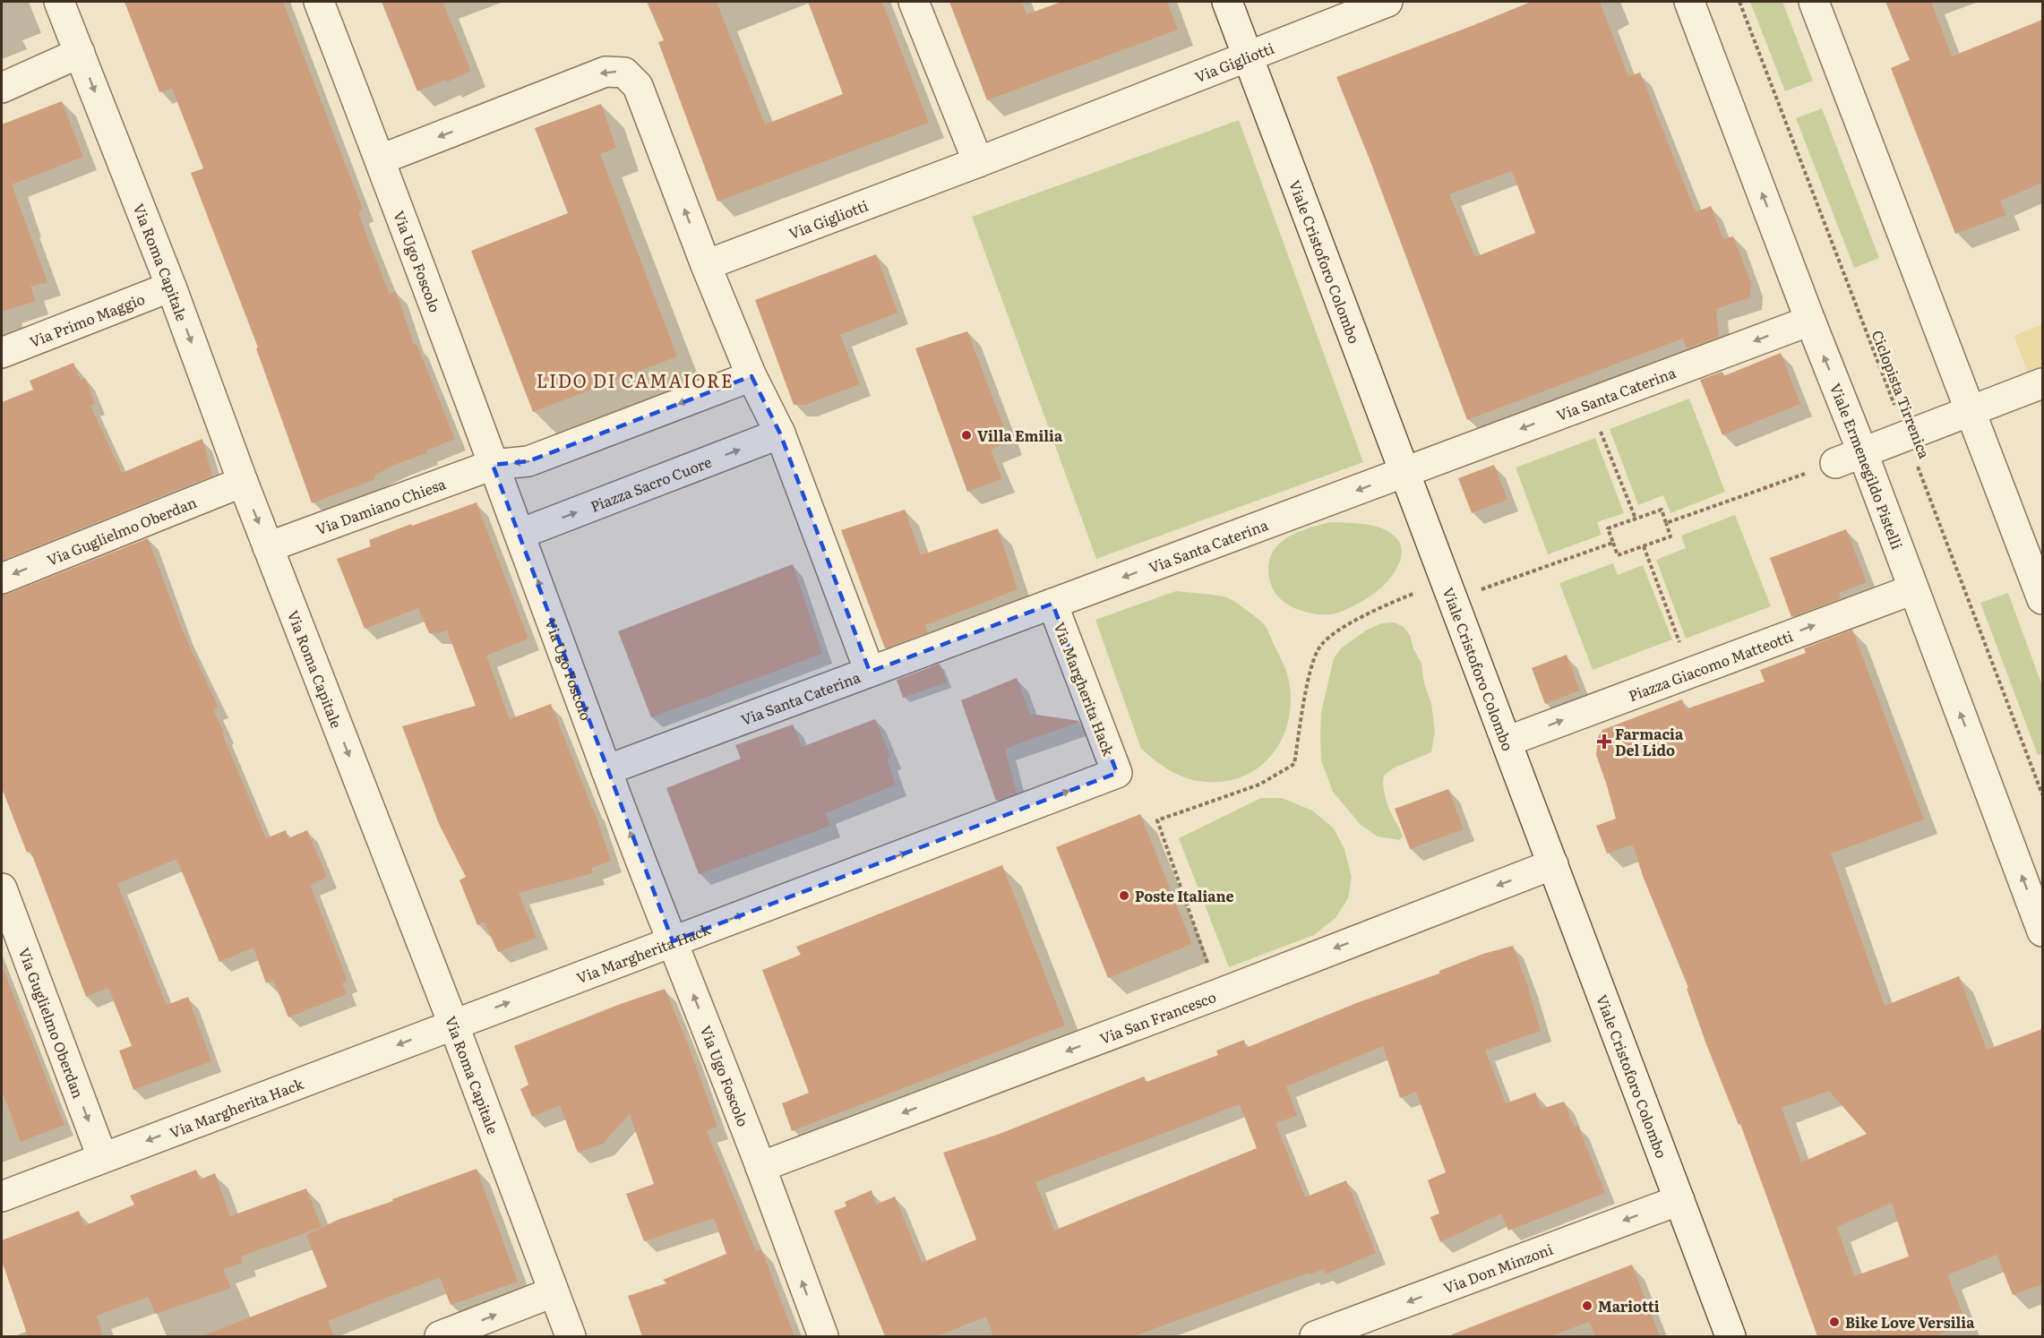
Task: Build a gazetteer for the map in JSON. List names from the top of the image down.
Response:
{
  "streets": {
    "street": [
      "Via Gigliotti",
      "Via Roma Capitale",
      "Via Ugo Foscolo",
      "Viale Cristoforo Colombo",
      "Via Primo Maggio",
      "Via Santa Caterina",
      "Viale Ermenegildo Pistelli",
      "Piazza Sacro Cuore",
      "Via Damiano Chiesa",
      "Via Guglielmo Oberdan",
      "Piazza Giacomo Matteotti",
      "Via Margherita Hack",
      "Via San Francesco",
      "Via Don Minzoni"
    ],
    "path": ["Ciclopista Tirrenica"]
  },
  "crossings": [
    ["Via Gigliotti", "Viale Cristoforo Colombo"],
    ["Via Roma Capitale", "Via Primo Maggio"],
    ["Via Roma Capitale", "Via Damiano Chiesa"],
    ["Via Roma Capitale", "Via Guglielmo Oberdan"],
    ["Via Roma Capitale", "Via Margherita Hack"],
    ["Via Ugo Foscolo", "Via Santa Caterina"],
    ["Via Ugo Foscolo", "Piazza Sacro Cuore"],
    ["Via Ugo Foscolo", "Via Damiano Chiesa"],
    ["Via Ugo Foscolo", "Via Margherita Hack"],
    ["Via Ugo Foscolo", "Via San Francesco"],
    ["Viale Cristoforo Colombo", "Via Santa Caterina"],
    ["Viale Cristoforo Colombo", "Piazza Giacomo Matteotti"],
    ["Viale Cristoforo Colombo", "Via San Francesco"],
    ["Viale Cristoforo Colombo", "Via Don Minzoni"],
    ["Via Santa Caterina", "Viale Ermenegildo Pistelli"],
    ["Via Santa Caterina", "Via Margherita Hack"],
    ["Viale Ermenegildo Pistelli", "Piazza Giacomo Matteotti"],
    ["Via Guglielmo Oberdan", "Via Margherita Hack"]
  ],
  "one_way": [
    "Via Roma Capitale",
    "Via Ugo Foscolo",
    "Via Santa Caterina",
    "Piazza Giacomo Matteotti",
    "Via San Francesco",
    "Via Don Minzoni"
  ],
  "districts": ["LIDO DI CAMAIORE"],
  "places": {
    "other": [
      "Villa Emilia",
      "Poste Italiane",
      "Mariotti",
      "Bike Love Versilia"
    ],
    "health": ["Farmacia Del Lido"]
  }
}
